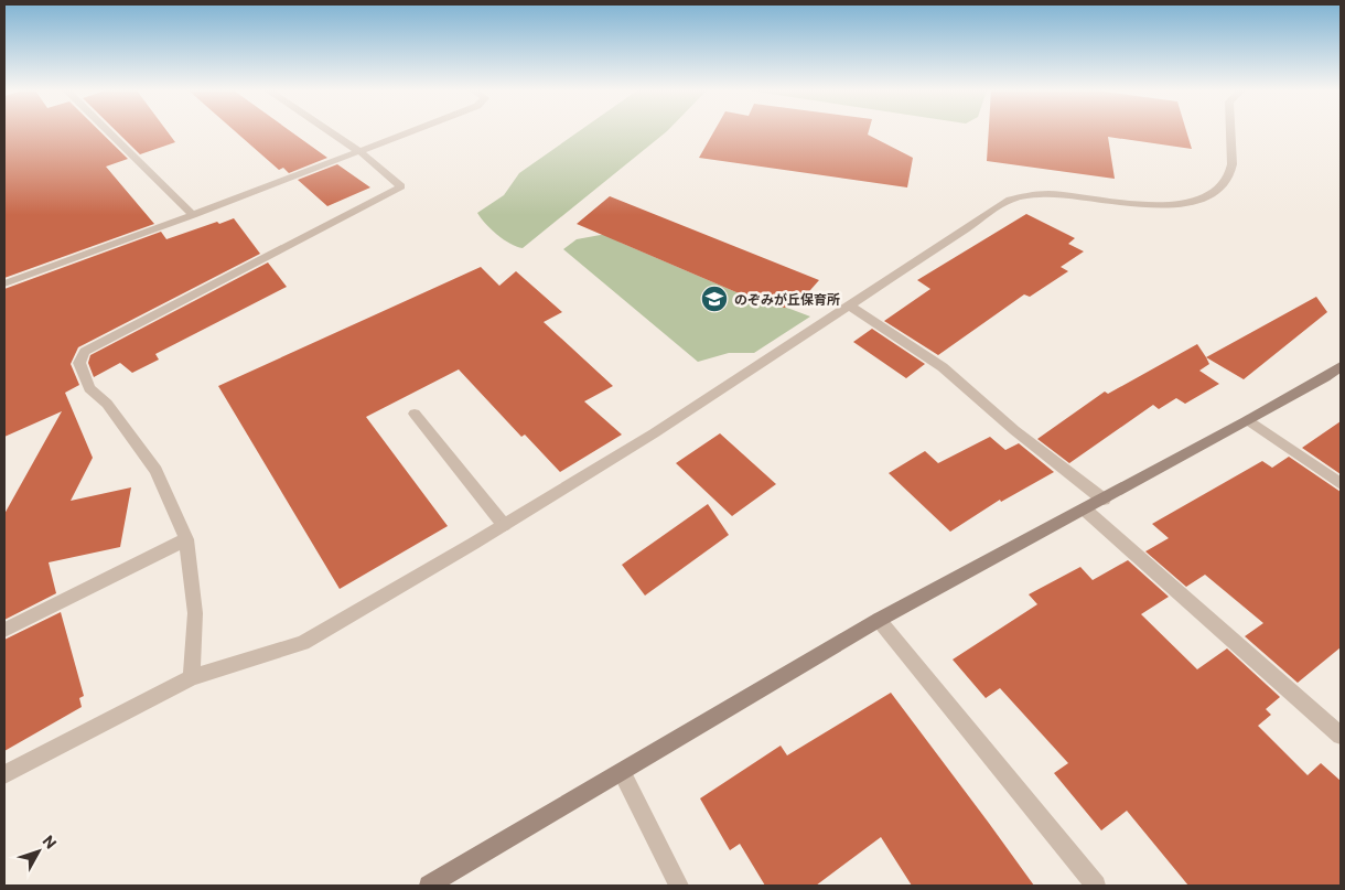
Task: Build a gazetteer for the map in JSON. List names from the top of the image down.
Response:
{
  "places": {
    "school or university": ["のぞみが丘保育所"]
  },
  "north": "top right"
}
